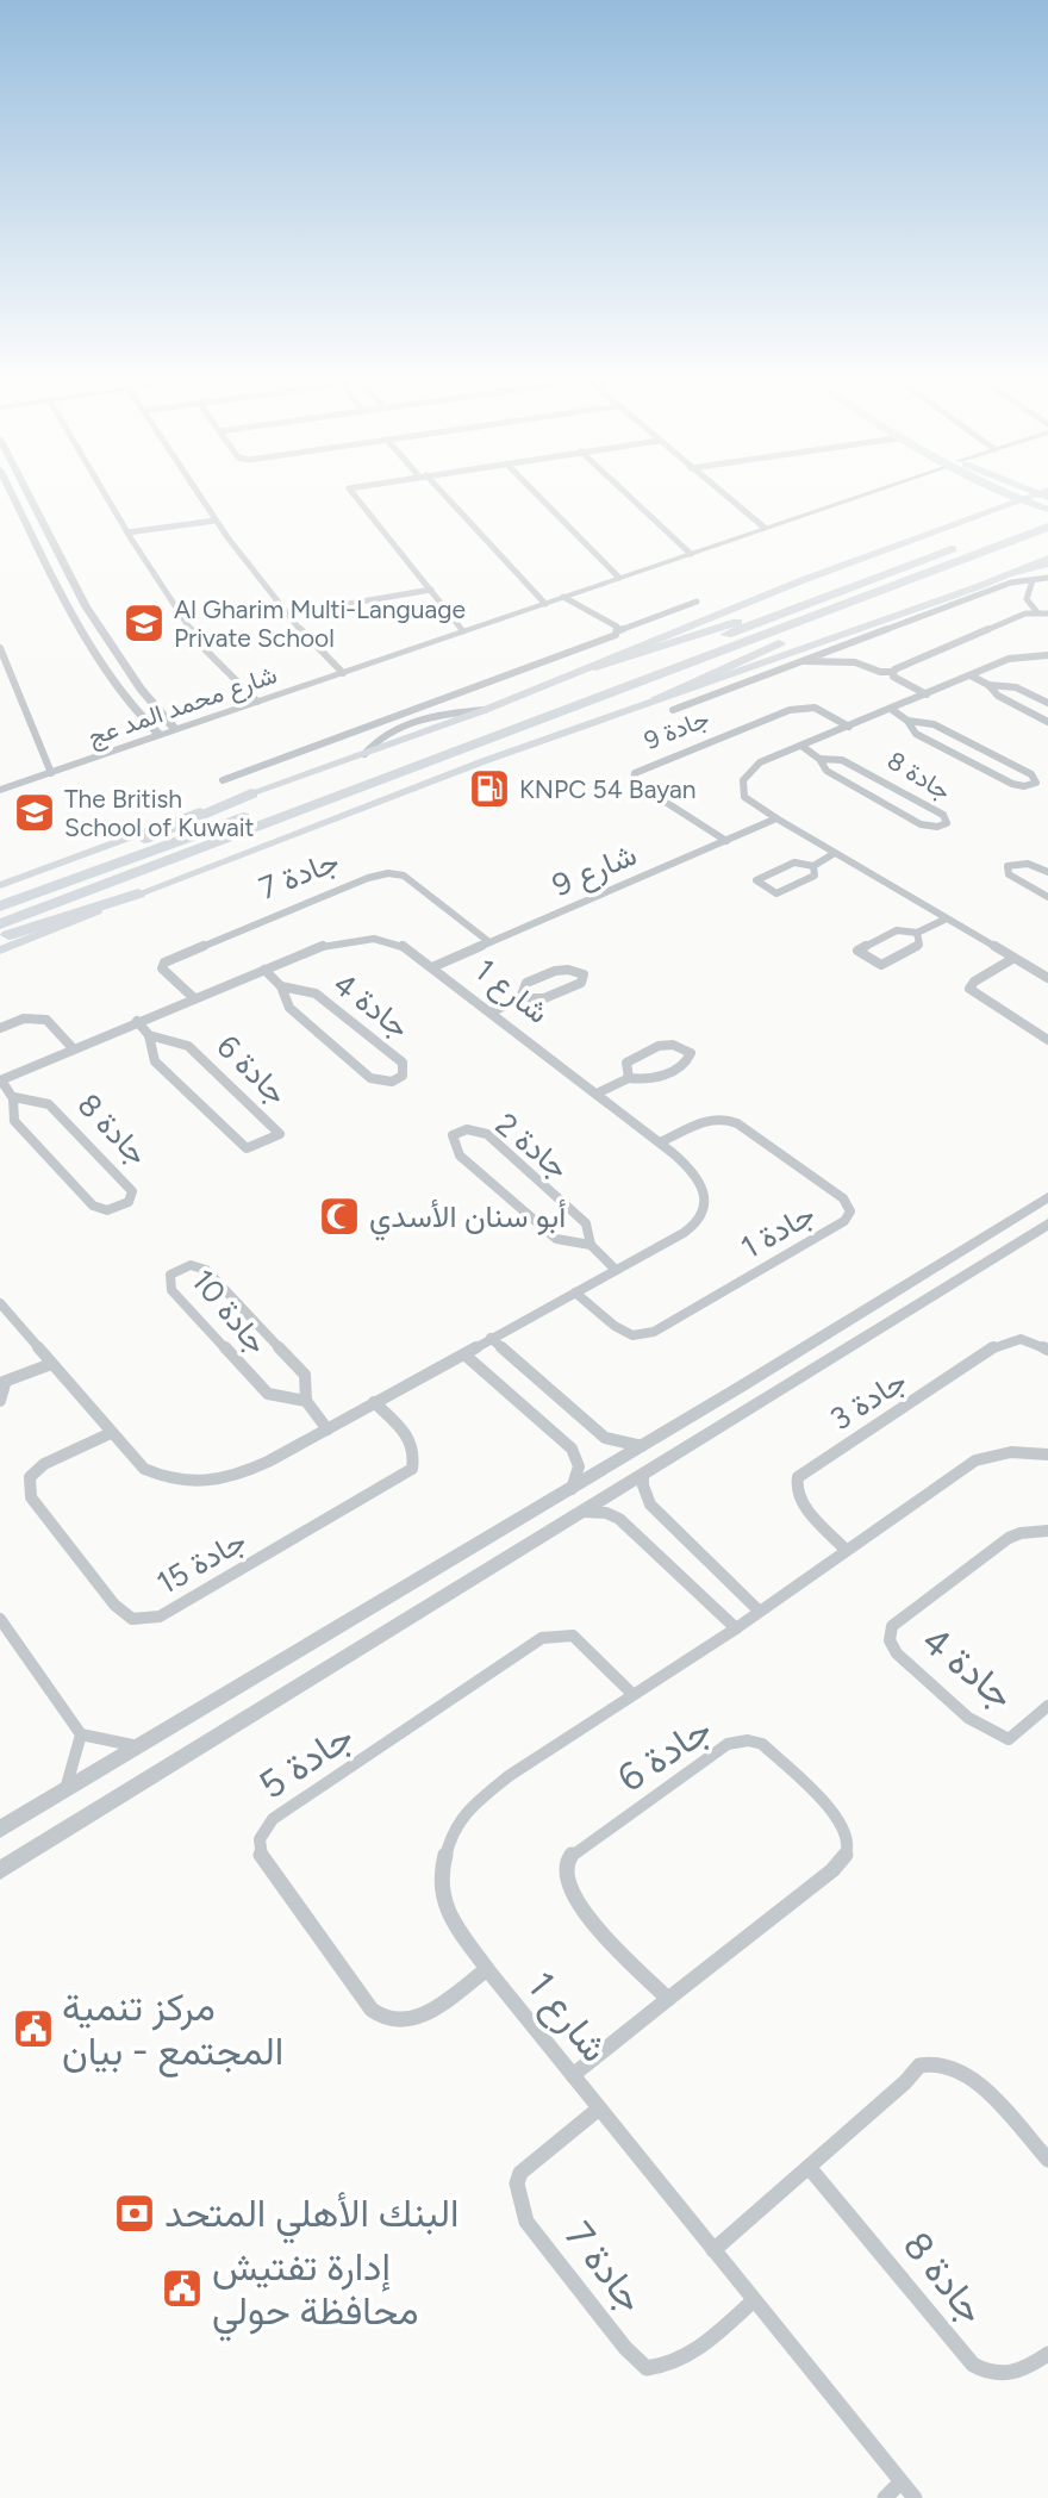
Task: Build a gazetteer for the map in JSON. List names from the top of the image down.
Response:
{
  "streets": {
    "street": [
      "شارع محمد المد عج",
      "جادة 9",
      "جادة 8",
      "شارع 9",
      "جادة 7",
      "شارع 1",
      "جادة 4",
      "جادة 6",
      "جادة 2",
      "جادة 1",
      "جادة 10",
      "جادة 3",
      "جادة 15",
      "جادة 5"
    ]
  },
  "crossings": [
    ["جادة 9", "شارع 9"],
    ["جادة 8", "شارع 1"],
    ["شارع 9", "جادة 7"],
    ["شارع 9", "شارع 1"],
    ["جادة 7", "شارع 1"],
    ["شارع 1", "جادة 4"],
    ["شارع 1", "جادة 6"],
    ["شارع 1", "جادة 2"],
    ["شارع 1", "جادة 1"],
    ["شارع 1", "جادة 10"],
    ["شارع 1", "جادة 3"],
    ["شارع 1", "جادة 15"],
    ["شارع 1", "جادة 5"]
  ],
  "places": {
    "school or university": ["Al Gharim Multi-Language Private School", "The British School of Kuwait"],
    "fuel station": ["KNPC 54 Bayan"],
    "mosque": ["أبو سنان الأسدي"],
    "public building": ["مركز تنمية المجتمع - بيان", "إدارة تفتيش محافظة حولي"],
    "bank": ["البنك الأهلي المتحد"]
  }
}
